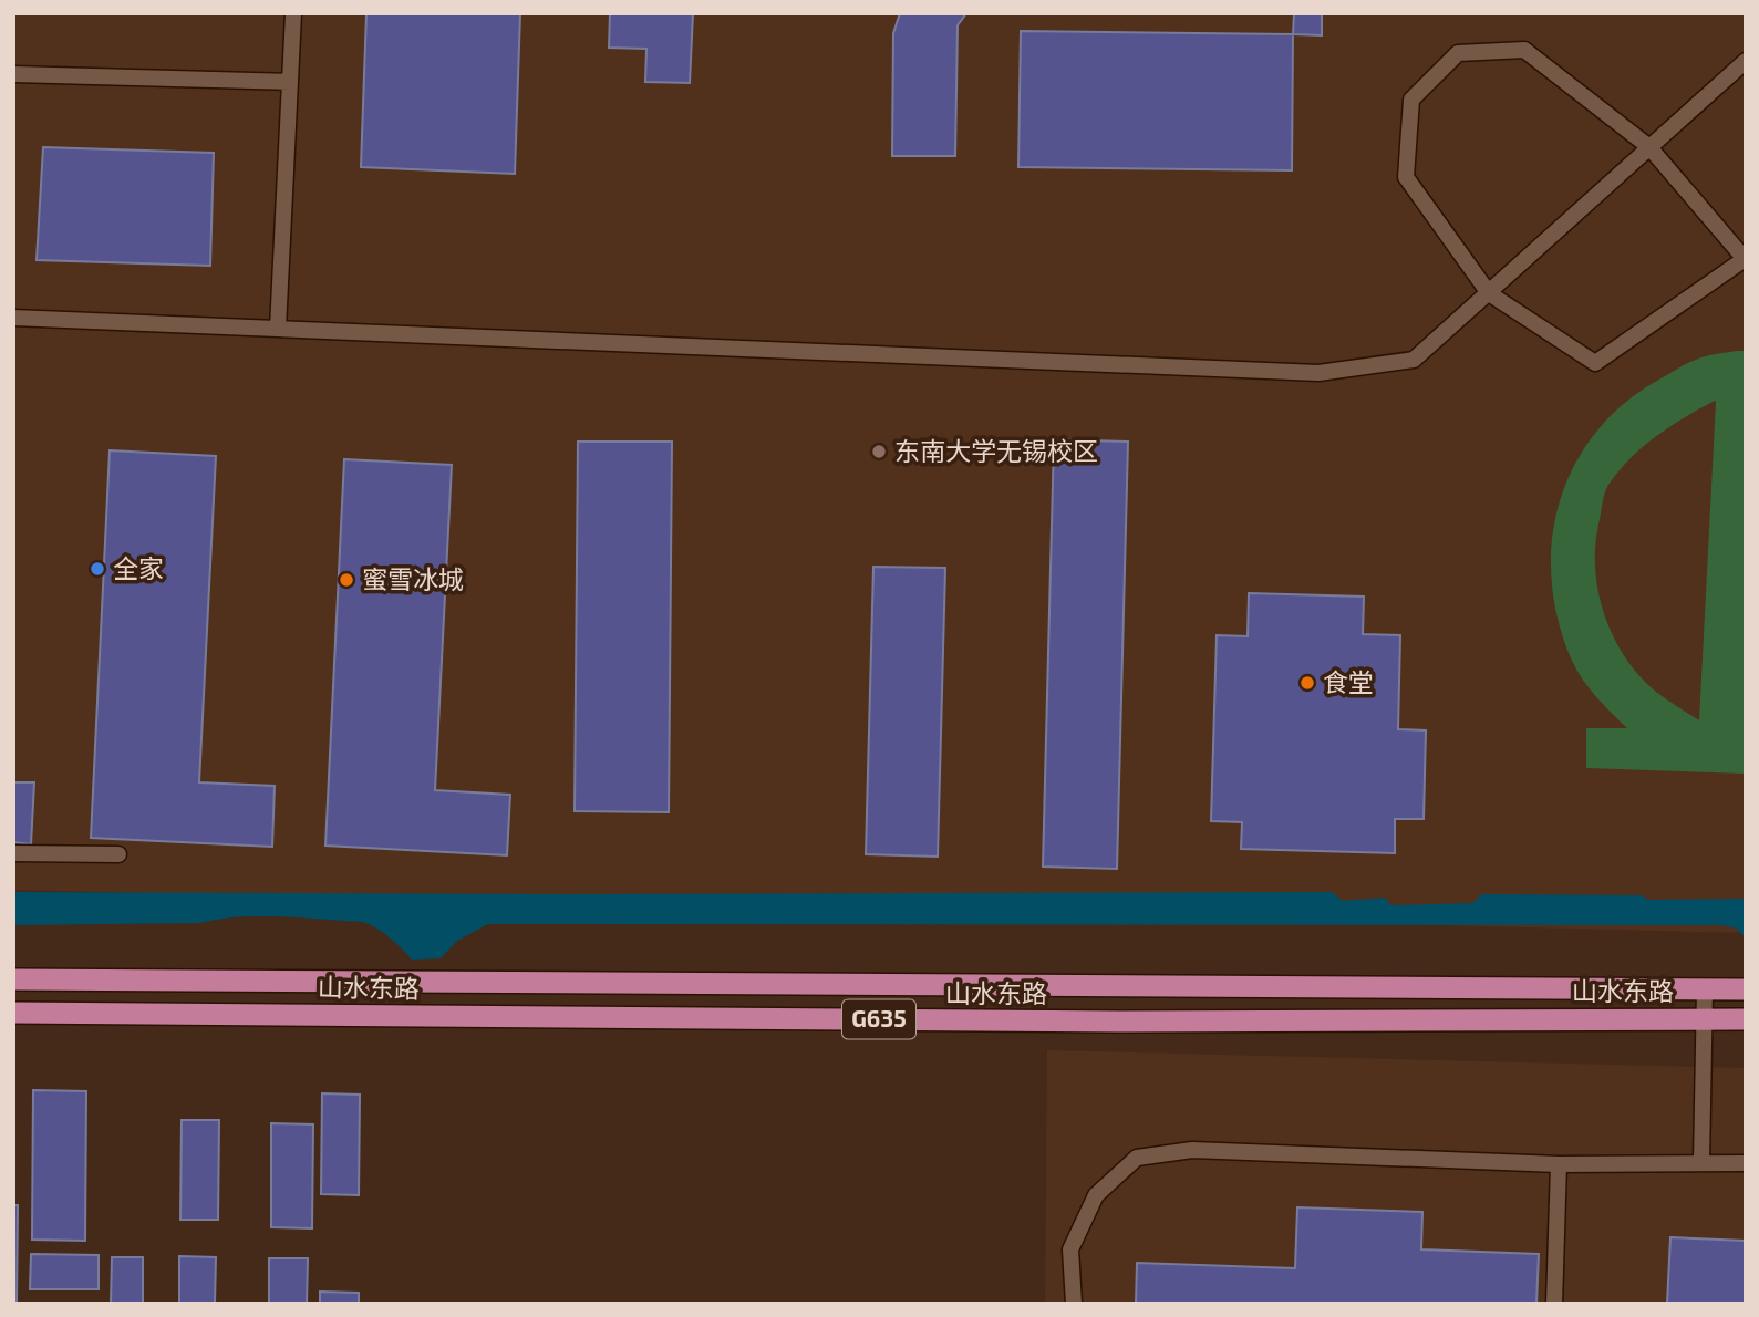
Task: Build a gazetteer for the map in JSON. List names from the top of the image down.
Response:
{
  "streets": {
    "highway": ["山水东路", "G635"]
  },
  "places": [
    "东南大学无锡校区",
    "全家",
    "蜜雪冰城",
    "食堂"
  ]
}
